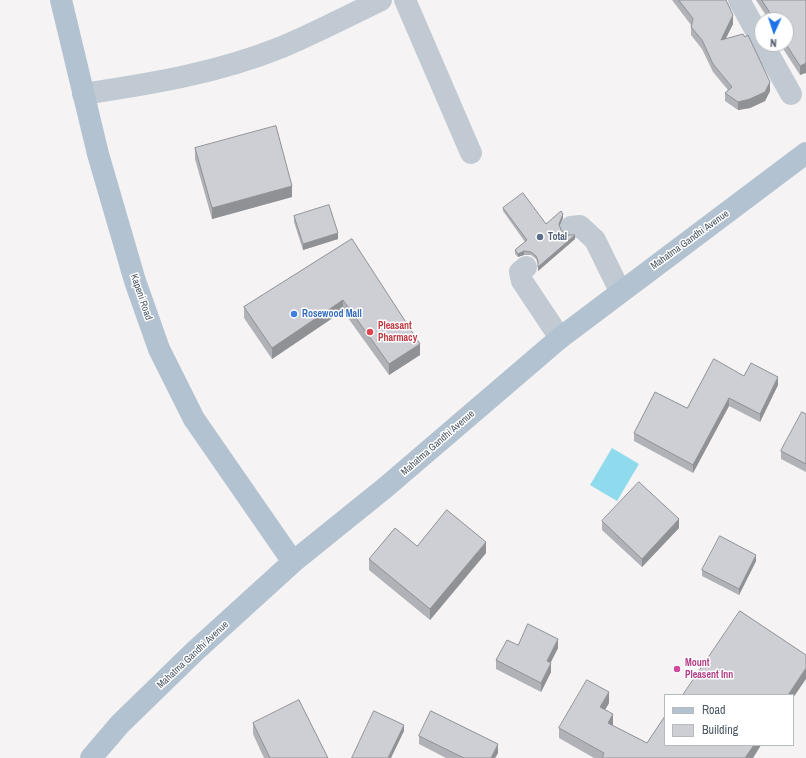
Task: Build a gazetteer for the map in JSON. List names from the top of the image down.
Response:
{
  "streets": {
    "main road": ["Mahatma Gandhi Avenue", "Kapeni Road"]
  },
  "crossings": [
    ["Mahatma Gandhi Avenue", "Kapeni Road"]
  ],
  "places": [
    "Total",
    "Rosewood Mall",
    "Pleasant Pharmacy",
    "Mount Pleasent Inn"
  ],
  "legend": ["Road", "Building"],
  "north": "bottom"
}
